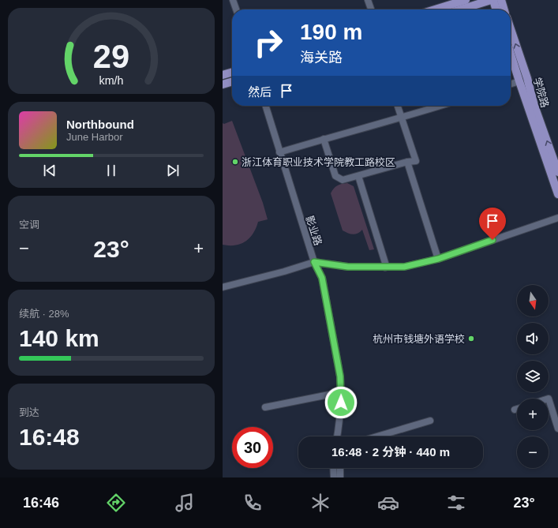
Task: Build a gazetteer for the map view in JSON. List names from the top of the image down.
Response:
{
  "streets": {
    "main road": ["学院路"],
    "street": ["影业路"]
  },
  "places": ["浙江体育职业技术学院教工路校区", "杭州市钱塘外语学校"],
  "north": "bottom",
  "page": {
    "turn": ["190 m", "海关路"],
    "then": "然后",
    "song": ["Northbound", "June Harbor"],
    "tile": [
      "空调",
      ["续航 · 28%", "140 km"],
      ["到达", "16:48"]
    ],
    "heat": ["−", "23°", "+"],
    "map_buttons": ["+", "−"],
    "limit": "30",
    "trip": "16:48 · 2 分钟 · 440 m",
    "tabs": ["16:46", "23°"],
    "gauge": ["29", "km/h"]
  }
}
